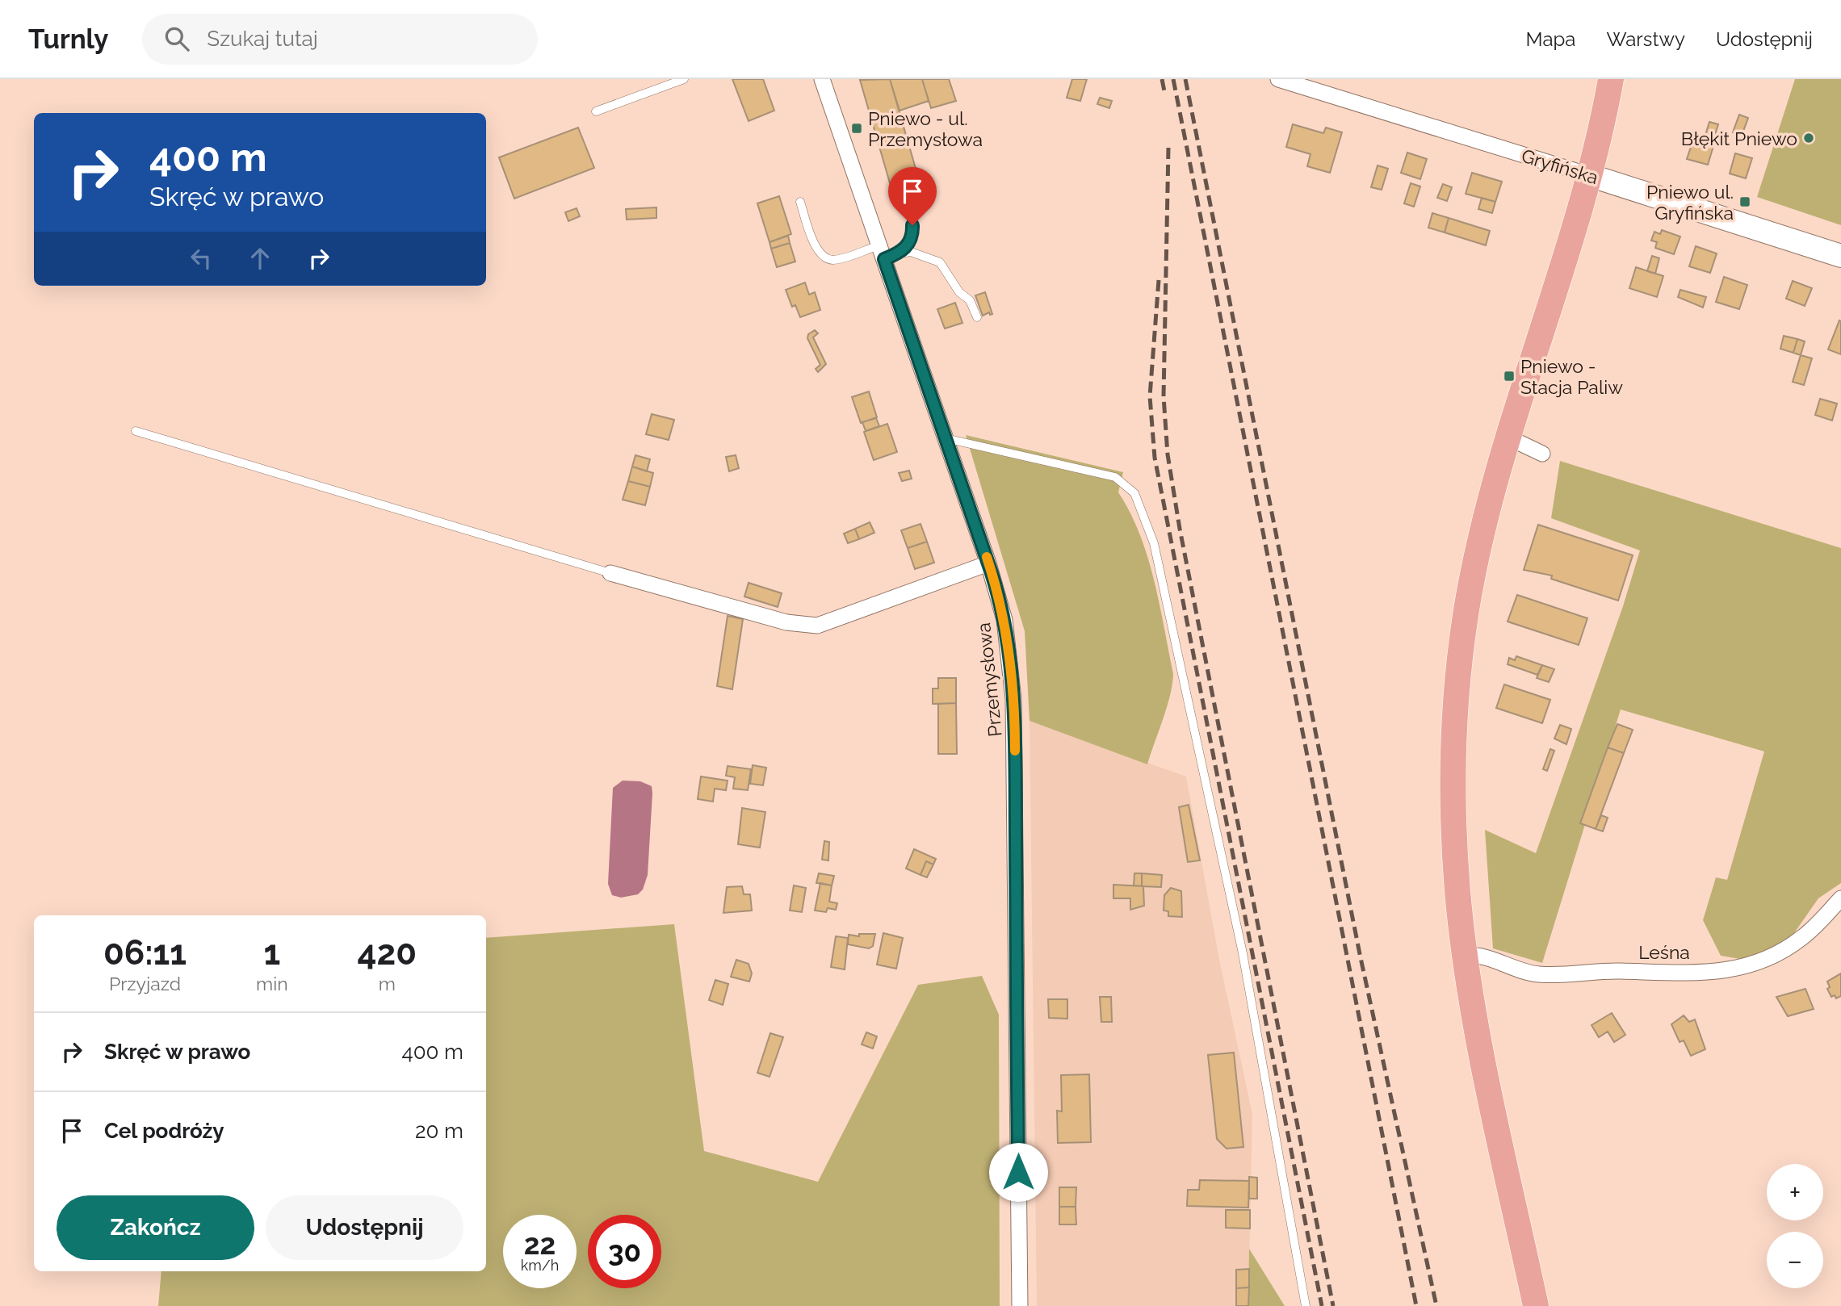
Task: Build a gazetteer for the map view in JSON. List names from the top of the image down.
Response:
{
  "streets": {
    "main road": ["Gryfińska"],
    "street": ["Przemysłowa", "Leśna"]
  },
  "places": {
    "transit": ["Pniewo - ul. Przemysłowa", "Pniewo ul. Gryfińska", "Pniewo - Stacja Paliw"],
    "other": ["Błękit Pniewo"]
  },
  "page": {
    "header": "Turnly",
    "search": "Szukaj tutaj",
    "nav": ["Mapa", "Warstwy", "Udostępnij"],
    "turn": ["400 m", "Skręć w prawo"],
    "eta": [
      "06:11",
      "Przyjazd",
      "1",
      "min",
      "420",
      "m"
    ],
    "list": [
      {
        "name": "Skręć w prawo",
        "value": "400 m"
      },
      {
        "name": "Cel podróży",
        "value": "20 m"
      }
    ],
    "map_buttons": ["+", "−"],
    "buttons": ["Zakończ", "Udostępnij"],
    "speed": "22 km/h",
    "limit": "30"
  }
}
